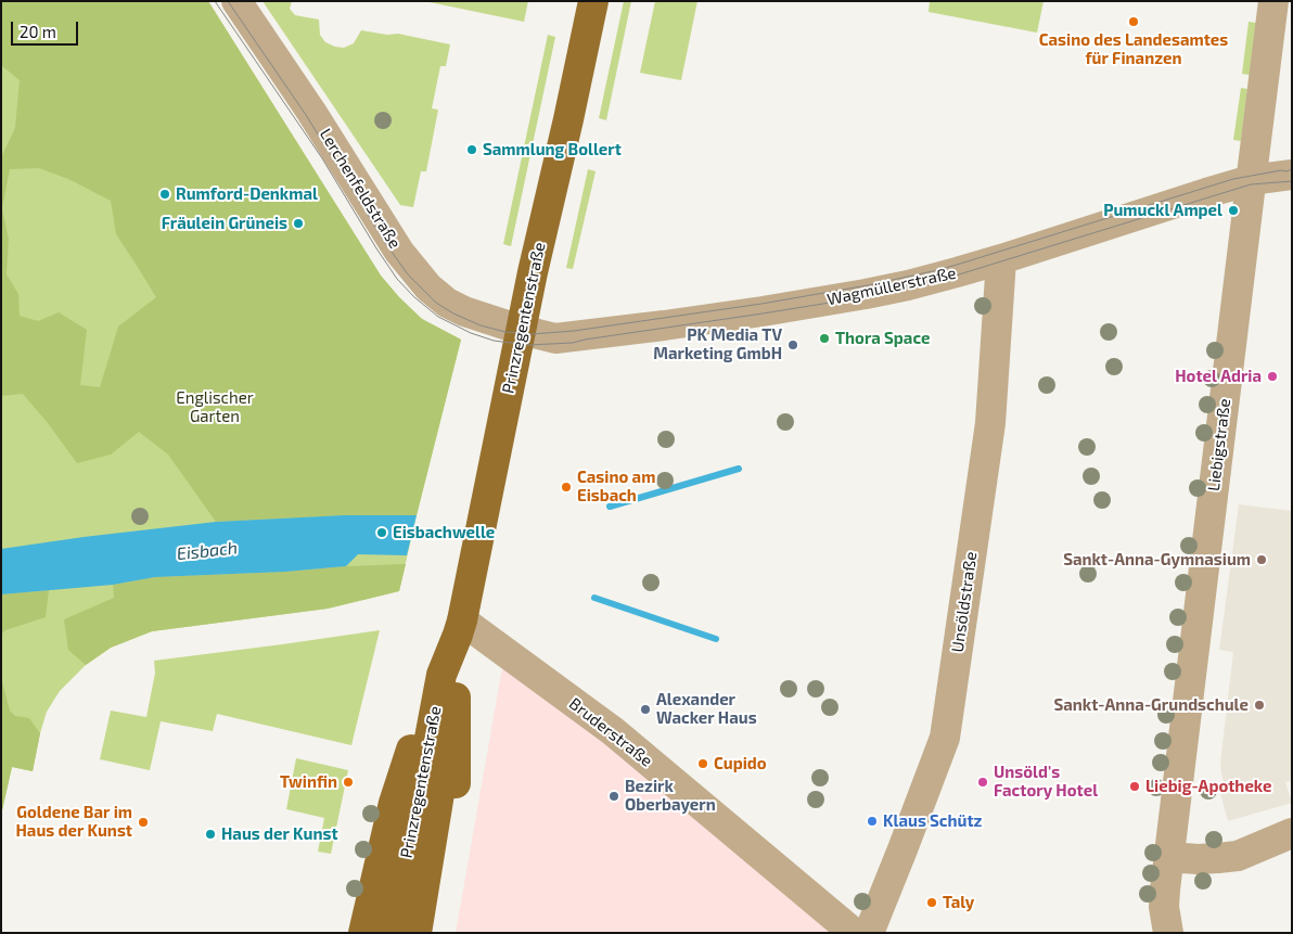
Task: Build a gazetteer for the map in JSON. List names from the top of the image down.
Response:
{
  "streets": {
    "main road": ["Prinzregentenstraße"],
    "street": [
      "Lerchenfeldstraße",
      "Wagmüllerstraße",
      "Liebigstraße",
      "Unsöldstraße",
      "Bruderstraße"
    ]
  },
  "crossings": [
    ["Lerchenfeldstraße", "Wagmüllerstraße"],
    ["Lerchenfeldstraße", "Prinzregentenstraße"],
    ["Wagmüllerstraße", "Prinzregentenstraße"],
    ["Wagmüllerstraße", "Liebigstraße"],
    ["Wagmüllerstraße", "Unsöldstraße"],
    ["Prinzregentenstraße", "Bruderstraße"]
  ],
  "water": ["Eisbach"],
  "parks": ["Englischer Garten"],
  "places": [
    "Casino des Landesamtes für Finanzen",
    "Sammlung Bollert",
    "Rumford-Denkmal",
    "Pumuckl Ampel",
    "Fräulein Grüneis",
    "Thora Space",
    "PK Media TV Marketing GmbH",
    "Hotel Adria",
    "Casino am Eisbach",
    "Eisbachwelle",
    "Sankt-Anna-Gymnasium",
    "Sankt-Anna-Grundschule",
    "Alexander Wacker Haus",
    "Cupido",
    "Twinfin",
    "Unsöld's Factory Hotel",
    "Liebig-Apotheke",
    "Bezirk Oberbayern",
    "Klaus Schütz",
    "Goldene Bar im Haus der Kunst",
    "Haus der Kunst",
    "Taly"
  ],
  "scale_bar": "20 m"
}
